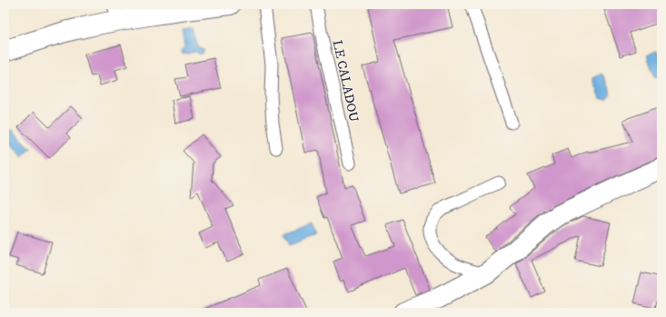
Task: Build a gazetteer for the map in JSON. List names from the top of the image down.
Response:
{
  "streets": {
    "lane": ["LE CALADOU"]
  }
}
